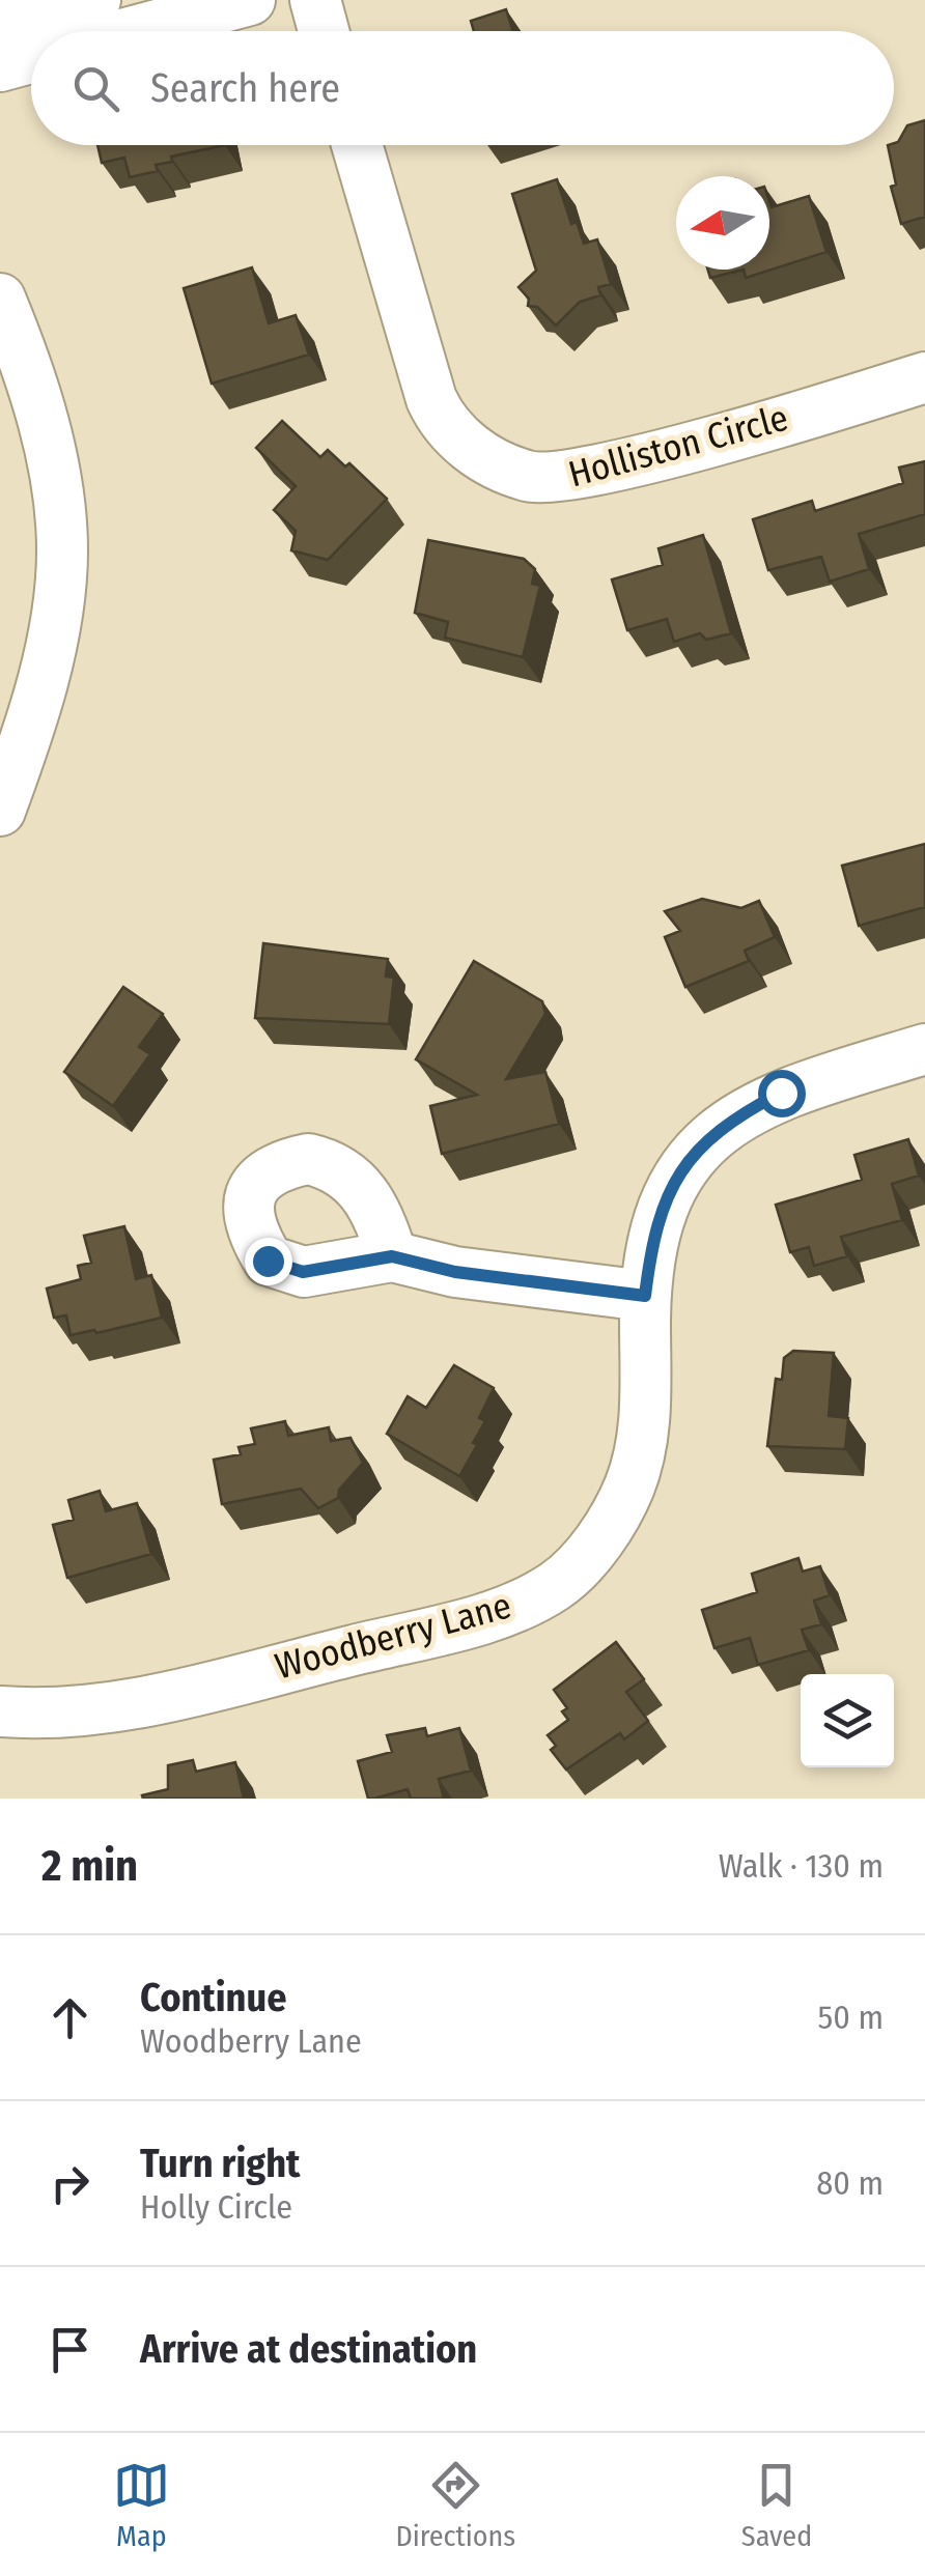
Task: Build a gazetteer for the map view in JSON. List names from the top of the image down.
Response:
{
  "streets": {
    "street": ["Holliston Circle", "Woodberry Lane"]
  },
  "north": "left",
  "page": {
    "search": "Search here",
    "heading": ["2 min", "Walk · 130 m"],
    "list": [
      ["Continue", "Woodberry Lane", "50 m"],
      ["Turn right", "Holly Circle", "80 m"],
      "Arrive at destination"
    ],
    "nav": ["Map", "Directions", "Saved"]
  }
}
